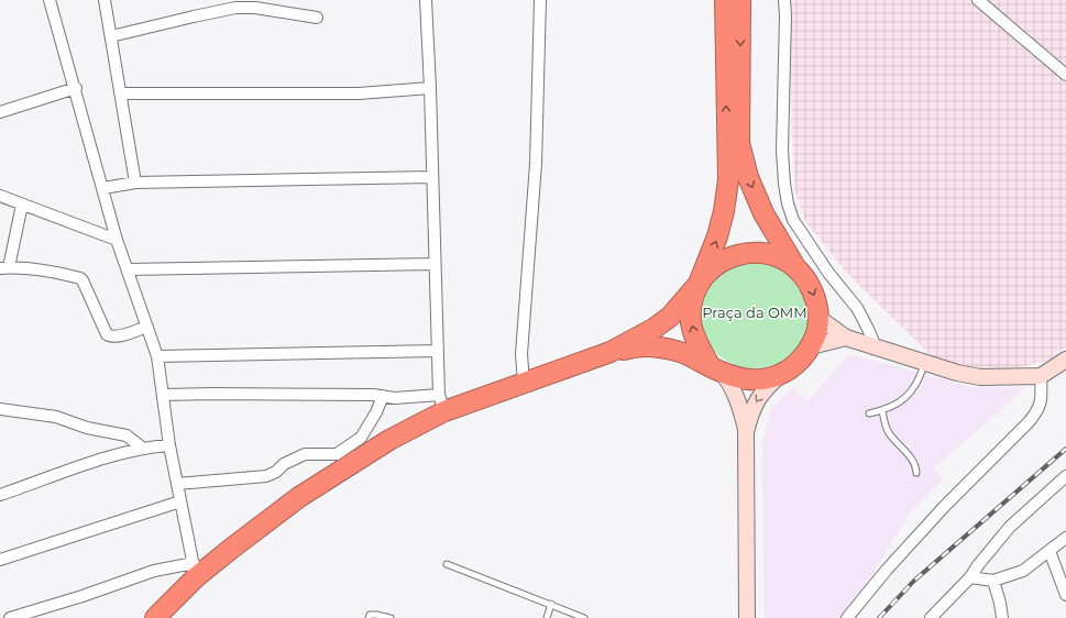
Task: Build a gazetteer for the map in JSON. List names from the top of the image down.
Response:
{
  "parks": ["Praça da OMM"]
}
